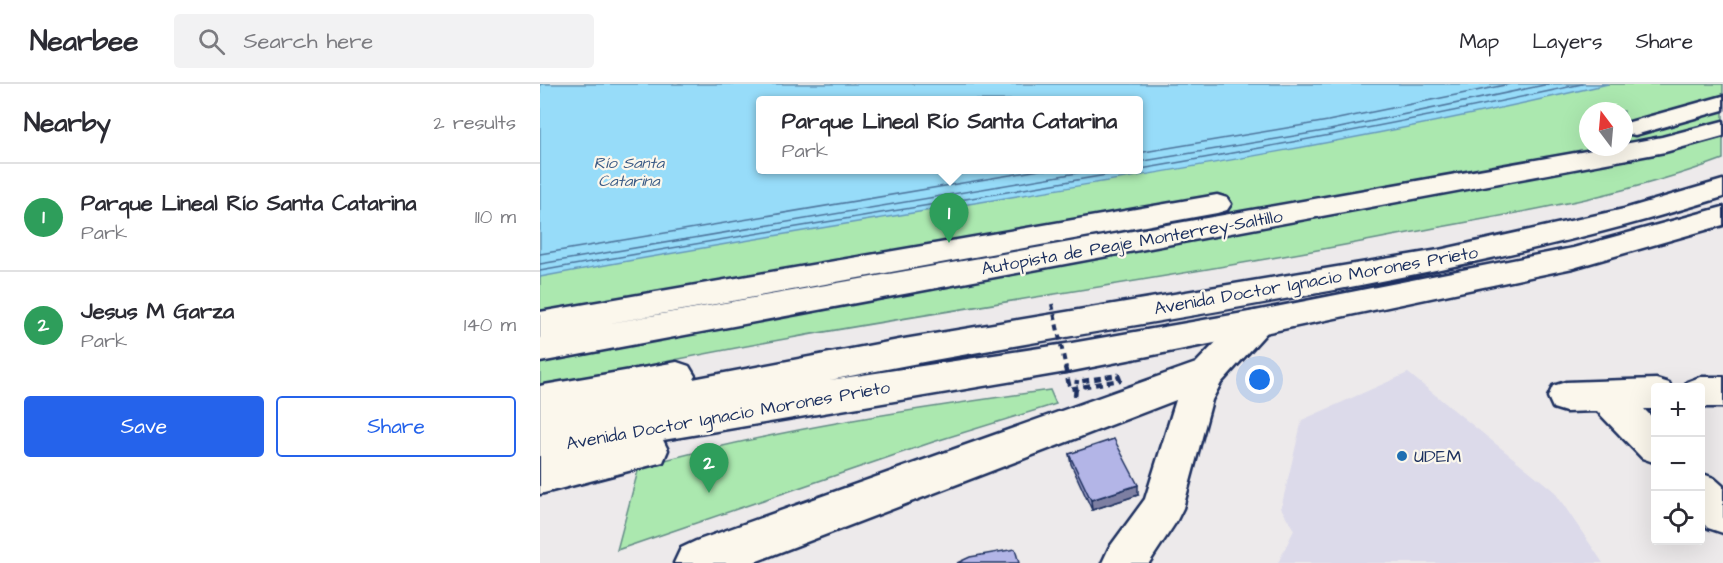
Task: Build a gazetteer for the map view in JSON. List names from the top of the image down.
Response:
{
  "streets": {
    "main road": ["Autopista de Peaje Monterrey-Saltillo", "Avenida Doctor Ignacio Morones Prieto"]
  },
  "water": ["Río Santa Catarina"],
  "places": ["UDEM"],
  "north": "top",
  "page": {
    "header": "Nearbee",
    "search": "Search here",
    "nav": ["Map", "Layers", "Share"],
    "heading": ["Nearby", "2 results"],
    "popup": ["Parque Lineal Río Santa Catarina", "Park"],
    "list": [
      {
        "mark": "1",
        "name": "Parque Lineal Río Santa Catarina",
        "note": "Park",
        "value": "110 m"
      },
      {
        "mark": "2",
        "name": "Jesus M Garza",
        "note": "Park",
        "value": "140 m"
      }
    ],
    "pins": ["1", "2"],
    "buttons": ["Save", "Share"],
    "map_buttons": ["+", "−"]
  }
}
